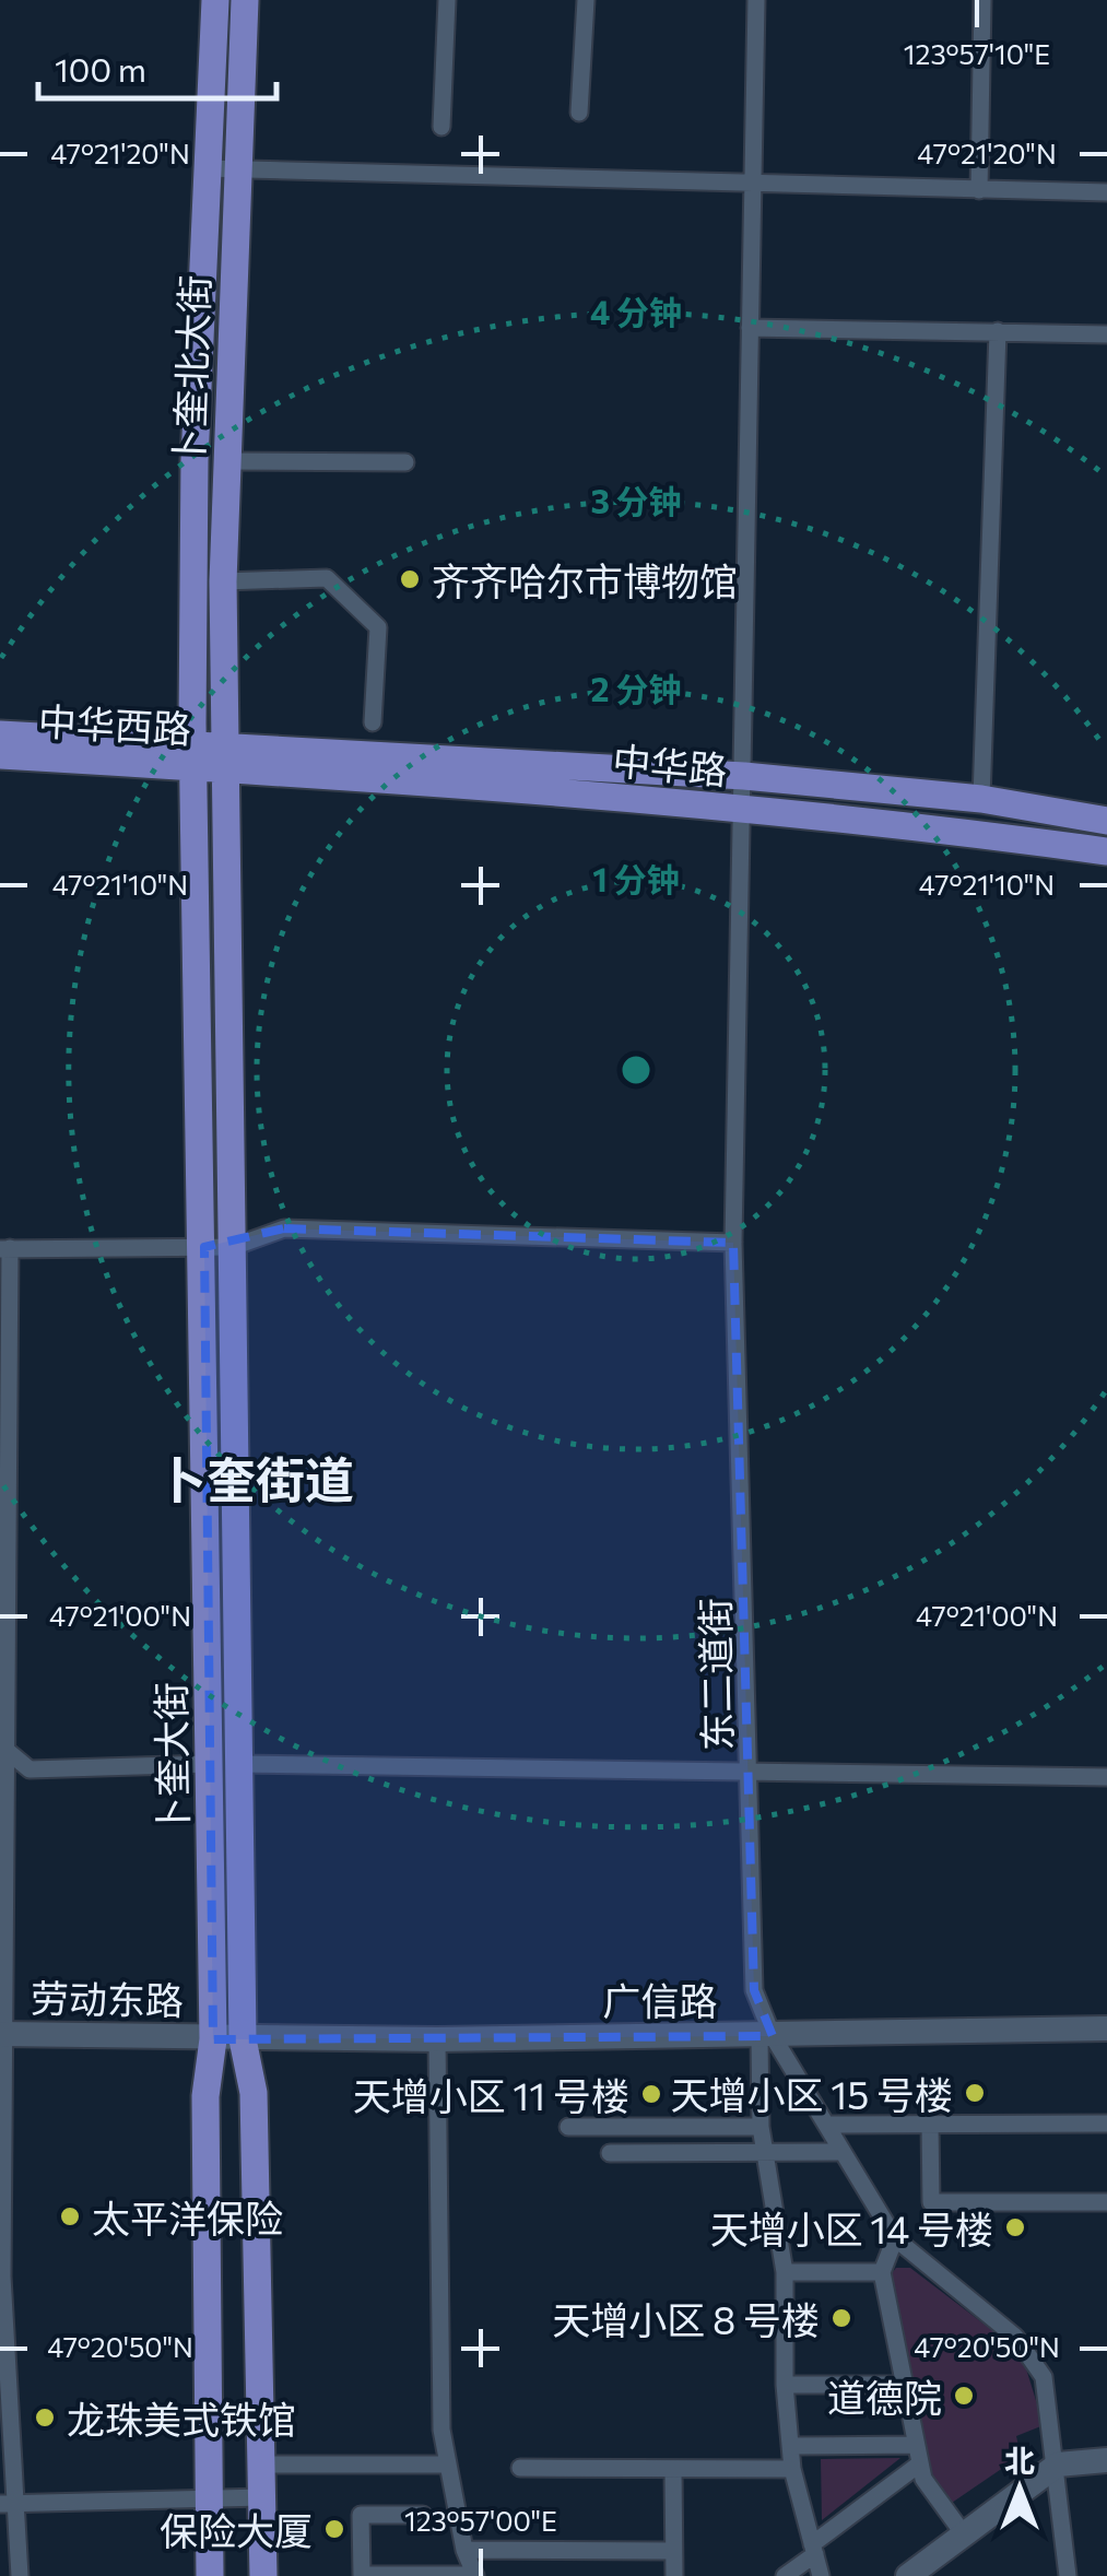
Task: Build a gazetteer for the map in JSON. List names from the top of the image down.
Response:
{
  "streets": {
    "main road": [
      "卜奎北大街",
      "中华西路",
      "中华路",
      "卜奎大街",
      "劳动东路",
      "广信路"
    ],
    "street": ["东二道街"]
  },
  "crossings": [
    ["卜奎北大街", "中华西路"],
    ["卜奎北大街", "中华路"],
    ["卜奎北大街", "卜奎大街"],
    ["中华西路", "中华路"],
    ["中华西路", "卜奎大街"],
    ["中华路", "东二道街"],
    ["中华路", "卜奎大街"],
    ["东二道街", "广信路"],
    ["卜奎大街", "劳动东路"],
    ["卜奎大街", "广信路"],
    ["劳动东路", "广信路"]
  ],
  "districts": ["卜奎街道"],
  "places": [
    "齐齐哈尔市博物馆",
    "天增小区 15 号楼",
    "天增小区 11 号楼",
    "太平洋保险",
    "天增小区 14 号楼",
    "天增小区 8 号楼",
    "道德院",
    "龙珠美式铁馆",
    "保险大厦"
  ],
  "scale_bar": "100 m",
  "north": "top",
  "coordinates": [
    "123°57'10\"E",
    "47°21'20\"N",
    "47°21'10\"N",
    "47°21'00\"N",
    "47°20'50\"N",
    "123°57'00\"E"
  ],
  "rings": [
    "4 分钟",
    "3 分钟",
    "2 分钟",
    "1 分钟"
  ]
}
